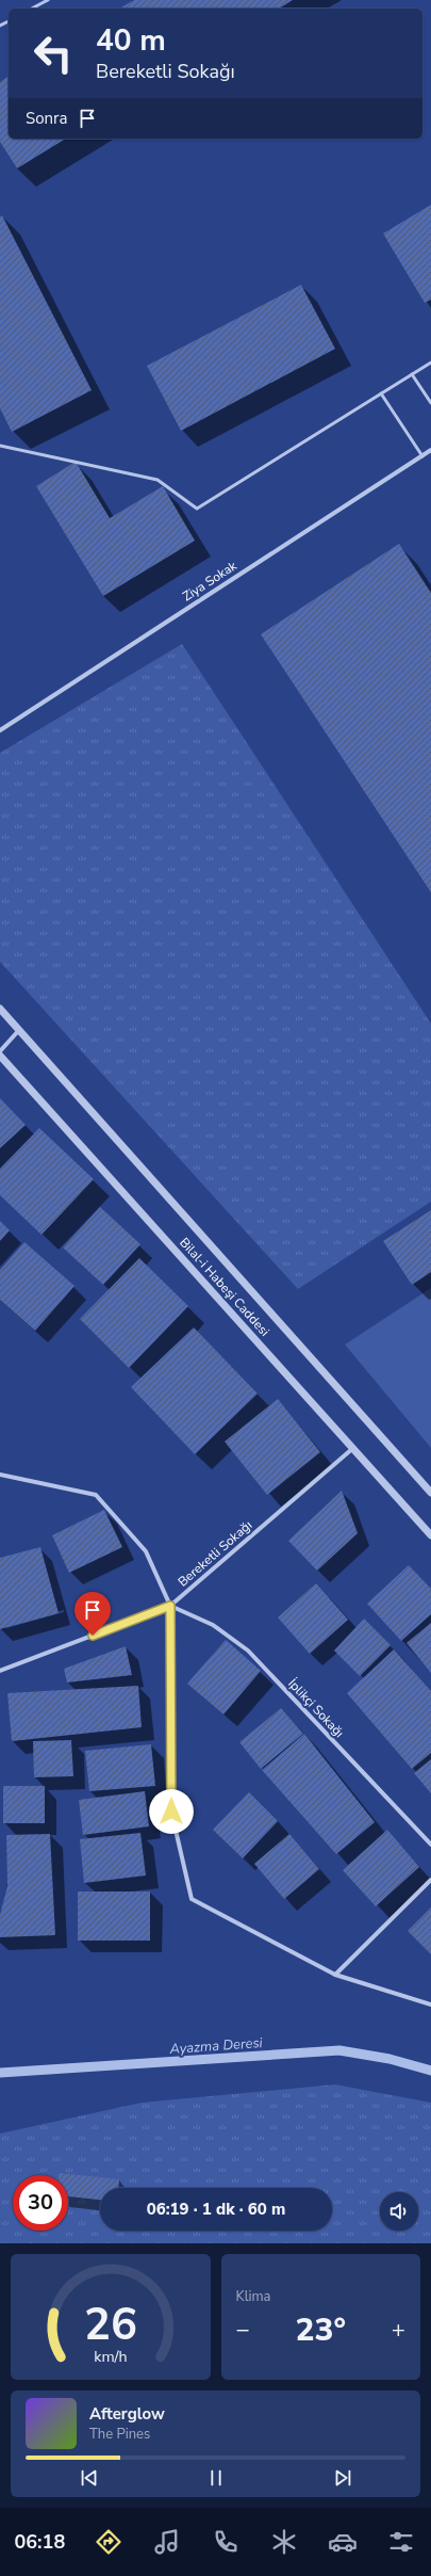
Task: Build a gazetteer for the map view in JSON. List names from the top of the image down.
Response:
{
  "streets": {
    "street": [
      "Ziya Sokak",
      "Bilal-i Habeşi Caddesi",
      "Bereketli Sokağı",
      "İplikçi Sokağı"
    ]
  },
  "crossings": [
    ["Bilal-i Habeşi Caddesi", "Bereketli Sokağı"],
    ["Bereketli Sokağı", "İplikçi Sokağı"]
  ],
  "water": ["Ayazma Deresi"],
  "page": {
    "turn": ["40 m", "Bereketli Sokağı"],
    "then": "Sonra",
    "limit": "30",
    "trip": "06:19 · 1 dk · 60 m",
    "tile": "Klima",
    "heat": ["−", "23°", "+"],
    "song": ["Afterglow", "The Pines"],
    "tabs": "06:18",
    "gauge": ["26", "km/h"]
  }
}
